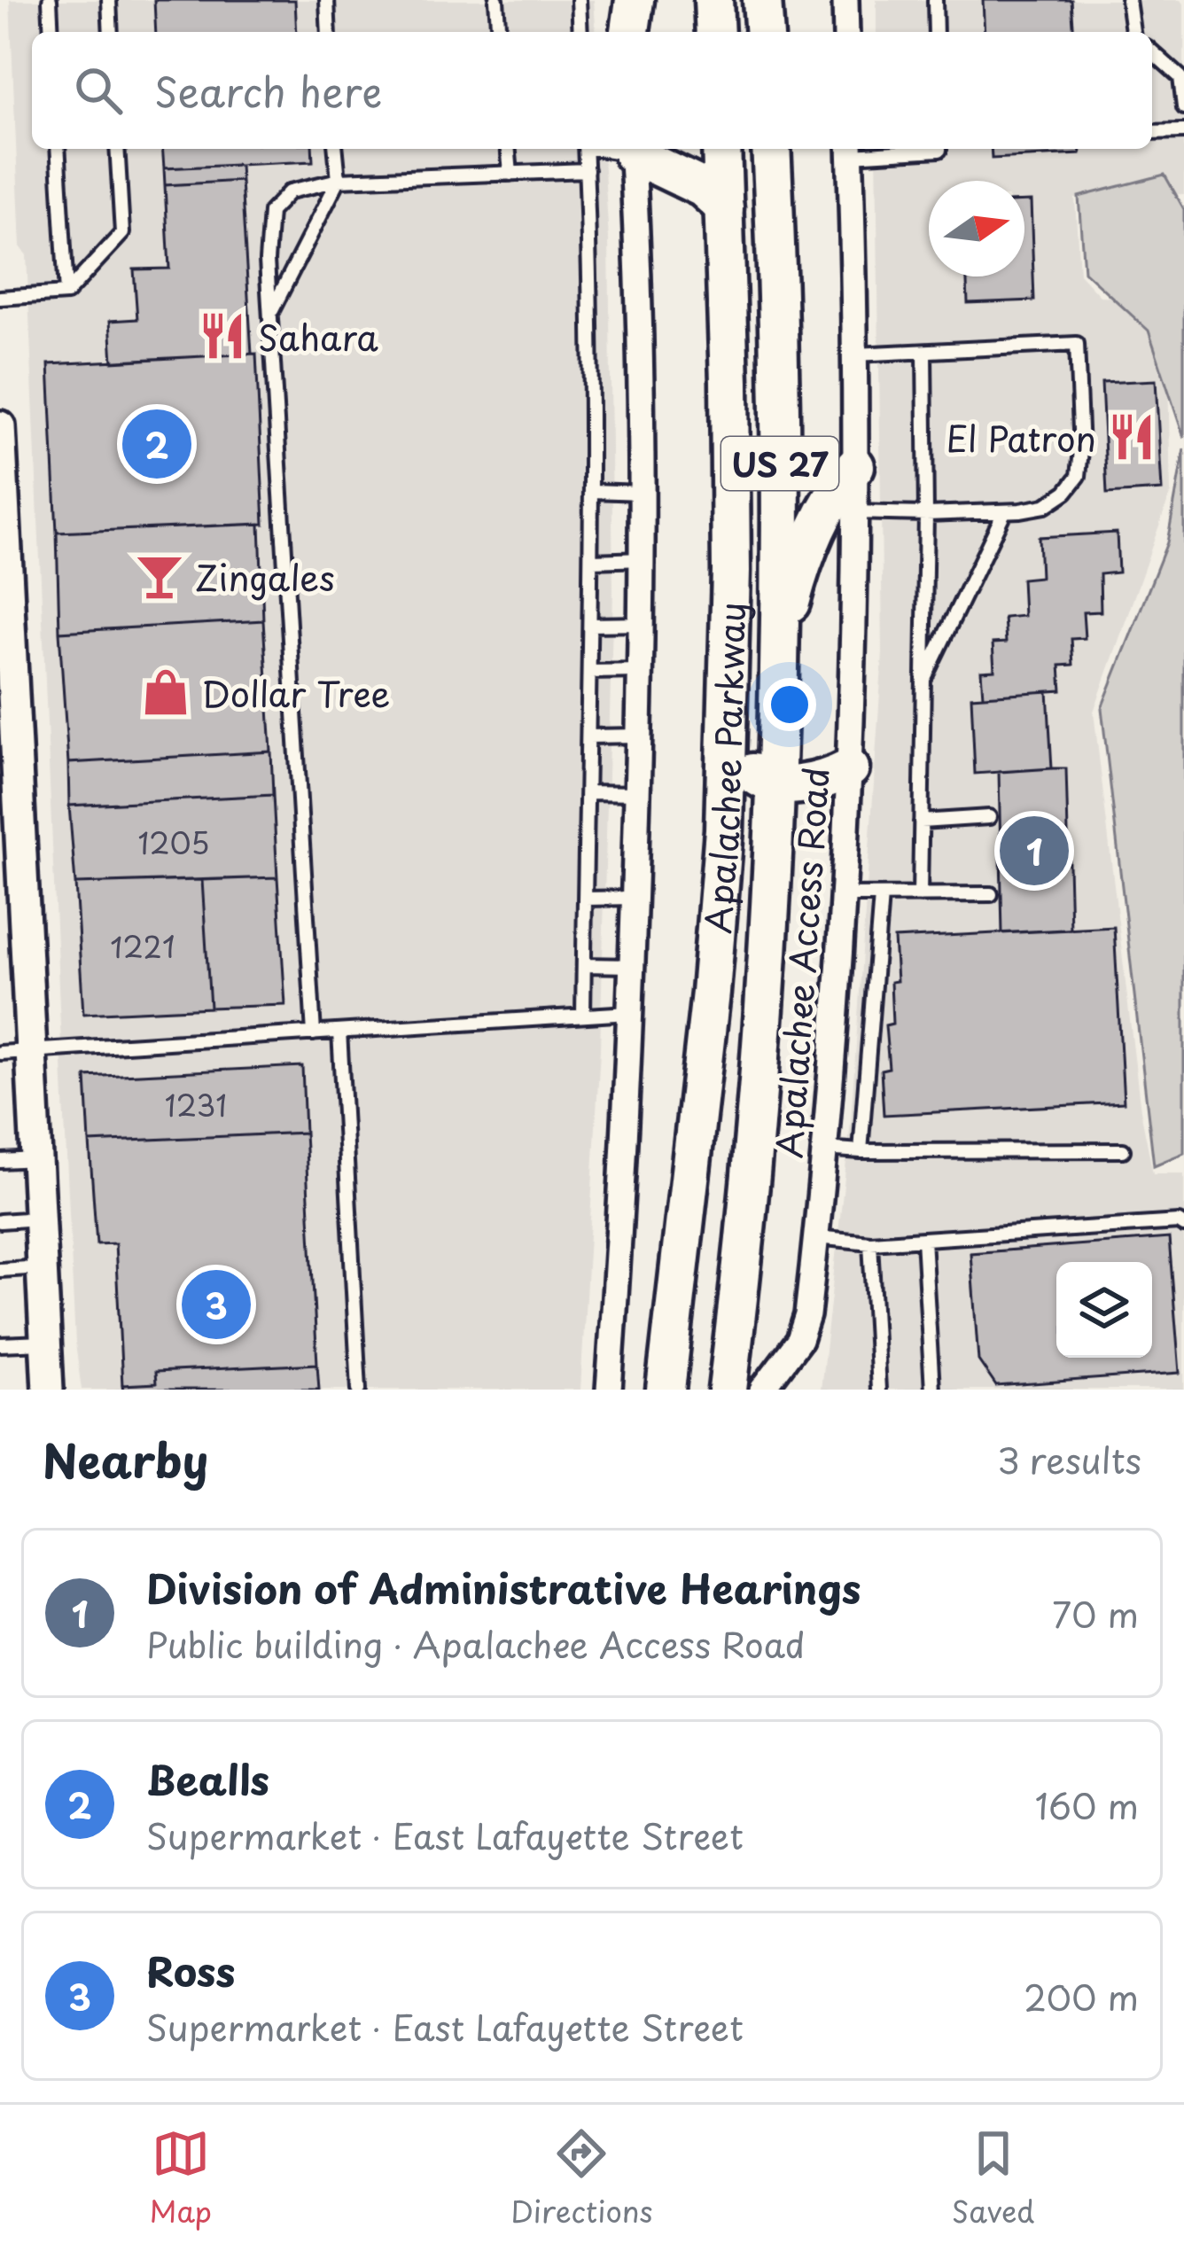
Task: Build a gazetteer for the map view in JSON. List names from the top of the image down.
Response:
{
  "streets": {
    "main road": ["US 27", "Apalachee Parkway"],
    "street": ["Apalachee Access Road"]
  },
  "places": {
    "restaurant": ["Sahara", "El Patron"],
    "bar": ["Zingales"],
    "shop": ["Dollar Tree"]
  },
  "house_numbers": ["1205", "1221", "1231"],
  "north": "right",
  "page": {
    "search": "Search here",
    "pins": ["2", "1", "3"],
    "heading": ["Nearby", "3 results"],
    "list": [
      {
        "mark": "1",
        "name": "Division of Administrative Hearings",
        "note": "Public building · Apalachee Access Road",
        "value": "70 m"
      },
      {
        "mark": "2",
        "name": "Bealls",
        "note": "Supermarket · East Lafayette Street",
        "value": "160 m"
      },
      {
        "mark": "3",
        "name": "Ross",
        "note": "Supermarket · East Lafayette Street",
        "value": "200 m"
      }
    ],
    "nav": ["Map", "Directions", "Saved"]
  }
}
